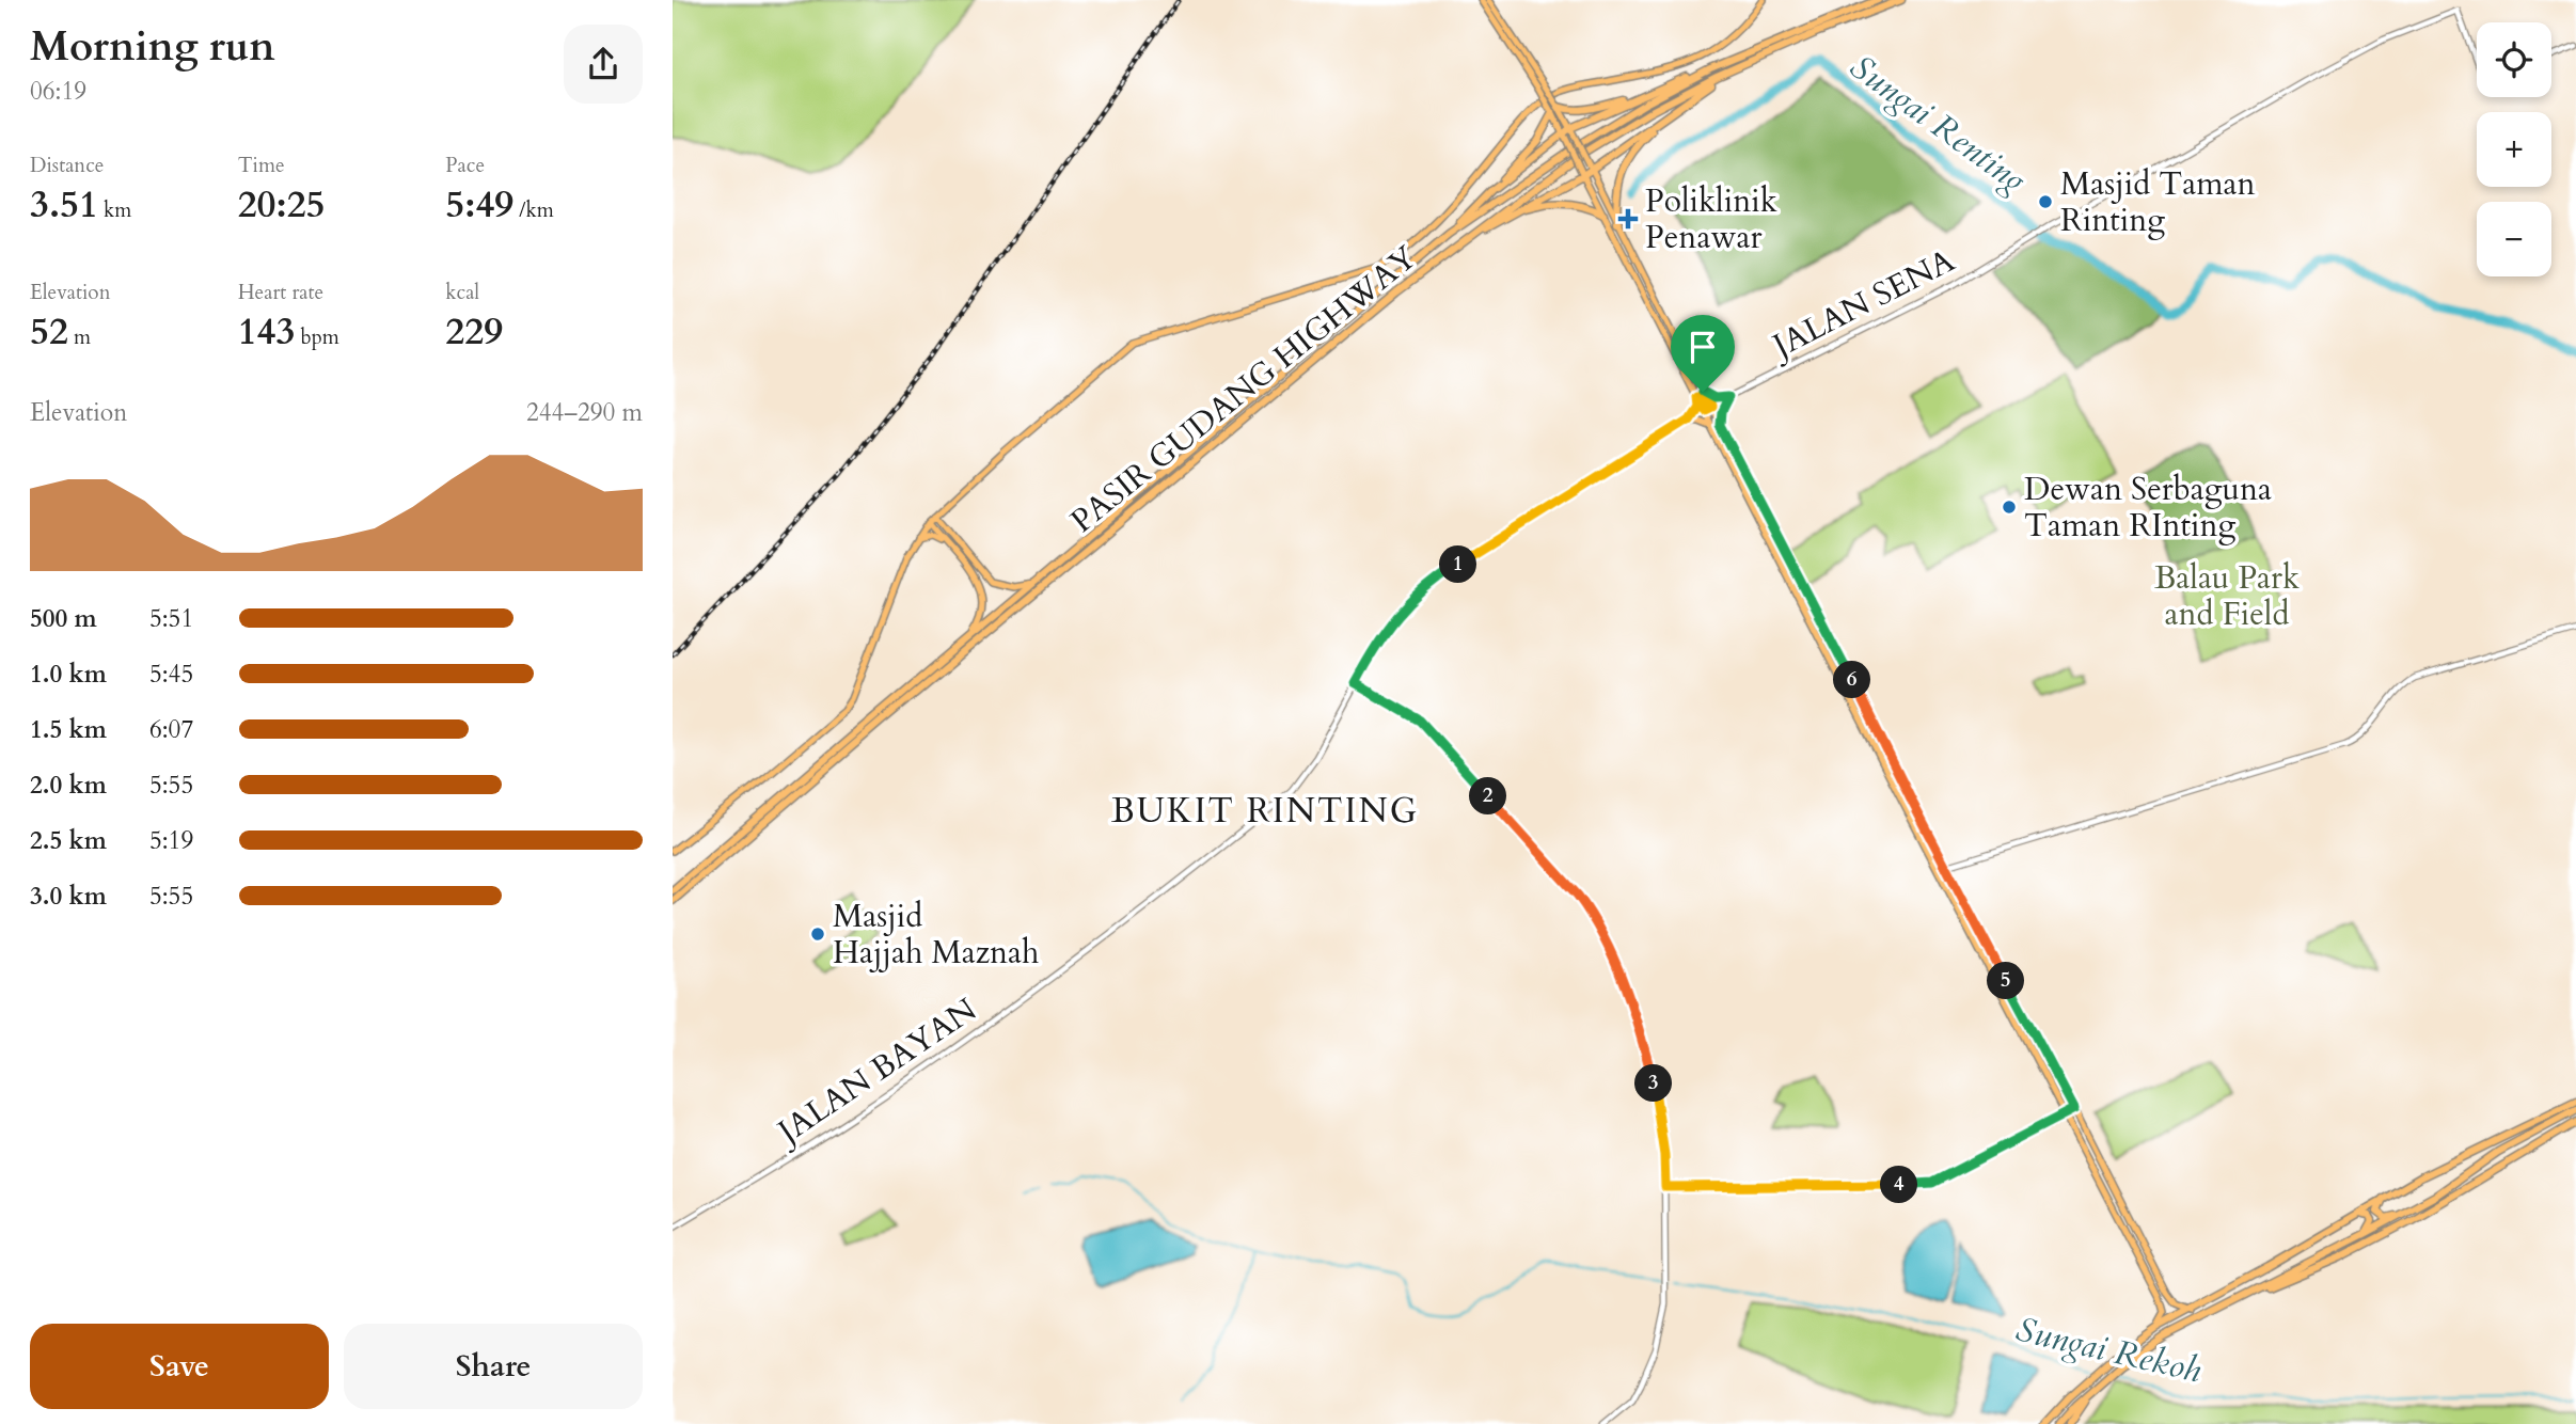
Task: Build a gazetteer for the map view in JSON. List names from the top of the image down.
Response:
{
  "streets": {
    "highway": ["PASIR GUDANG HIGHWAY"],
    "street": ["JALAN SENA", "JALAN BAYAN"]
  },
  "crossings": [
    ["JALAN SENA", "JALAN BAYAN"]
  ],
  "districts": ["BUKIT RINTING"],
  "water": ["Sungai Renting", "Sungai Rekoh"],
  "parks": ["Balau Park and Field"],
  "places": {
    "other": ["Masjid Taman Rinting", "Dewan Serbaguna Taman RInting", "Masjid Hajjah Maznah"],
    "health": ["Poliklinik Penawar"]
  },
  "page": {
    "heading": ["Morning run", "06:19"],
    "map_buttons": ["+", "−"],
    "stats": [
      ["Distance", "3.51 km"],
      ["Time", "20:25"],
      ["Pace", "5:49 /km"],
      ["Elevation", "52 m"],
      ["Heart rate", "143 bpm"],
      ["kcal", "229"]
    ],
    "chart": ["Elevation", "244–290 m"],
    "pins": [
      "1",
      "6",
      "2",
      "5",
      "3",
      "4"
    ],
    "list": [
      {
        "name": "500 m",
        "note": "5:51"
      },
      {
        "name": "1.0 km",
        "note": "5:45"
      },
      {
        "name": "1.5 km",
        "note": "6:07"
      },
      {
        "name": "2.0 km",
        "note": "5:55"
      },
      {
        "name": "2.5 km",
        "note": "5:19"
      },
      {
        "name": "3.0 km",
        "note": "5:55"
      }
    ],
    "buttons": ["Save", "Share"]
  }
}
